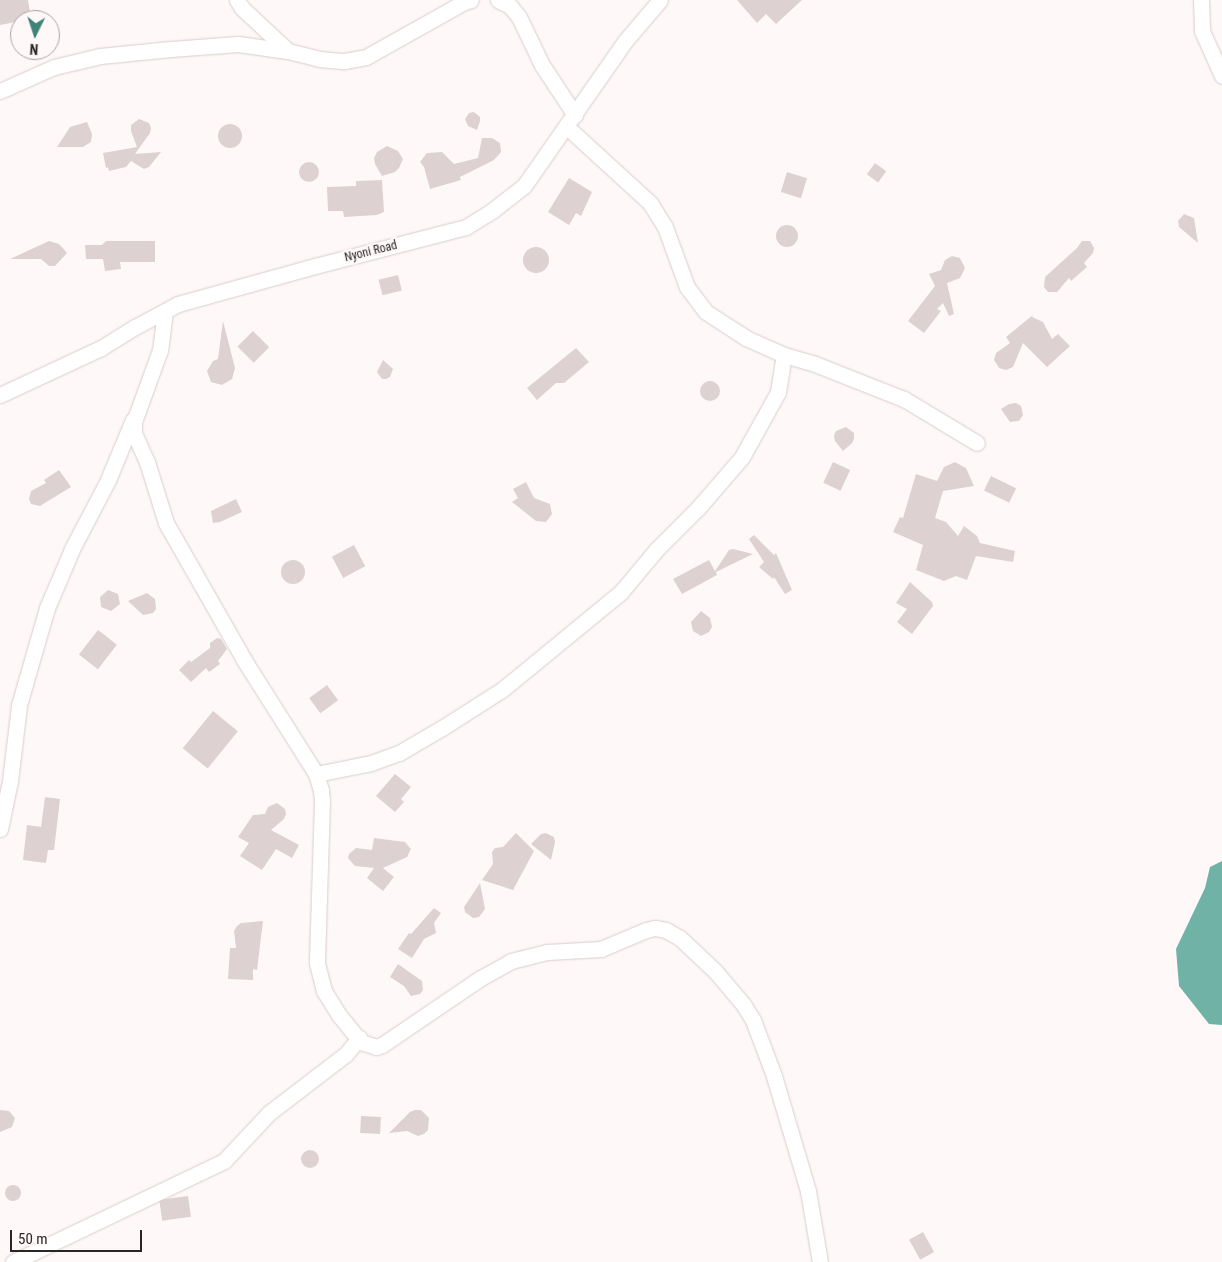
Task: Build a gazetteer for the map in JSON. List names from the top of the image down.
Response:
{
  "streets": {
    "street": ["Nyoni Road"]
  },
  "scale_bar": "50 m",
  "north": "bottom"
}
